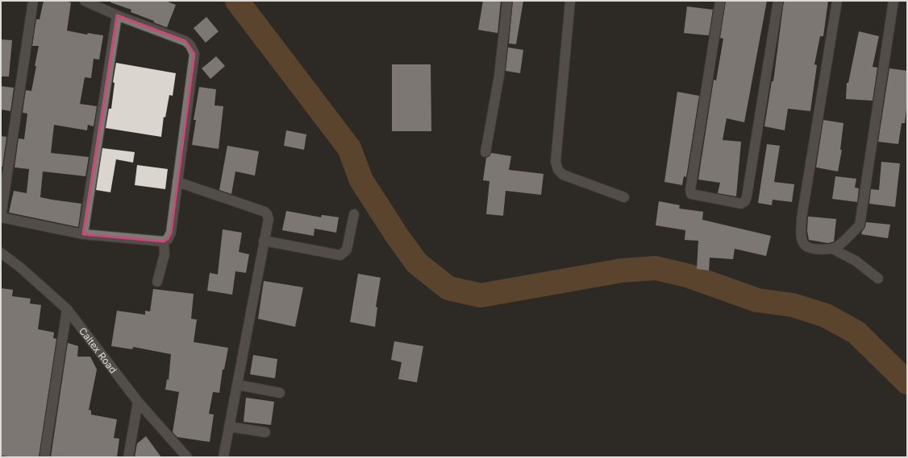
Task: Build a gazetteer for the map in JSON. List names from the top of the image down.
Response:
{
  "streets": {
    "street": ["Caltex Road"]
  }
}
